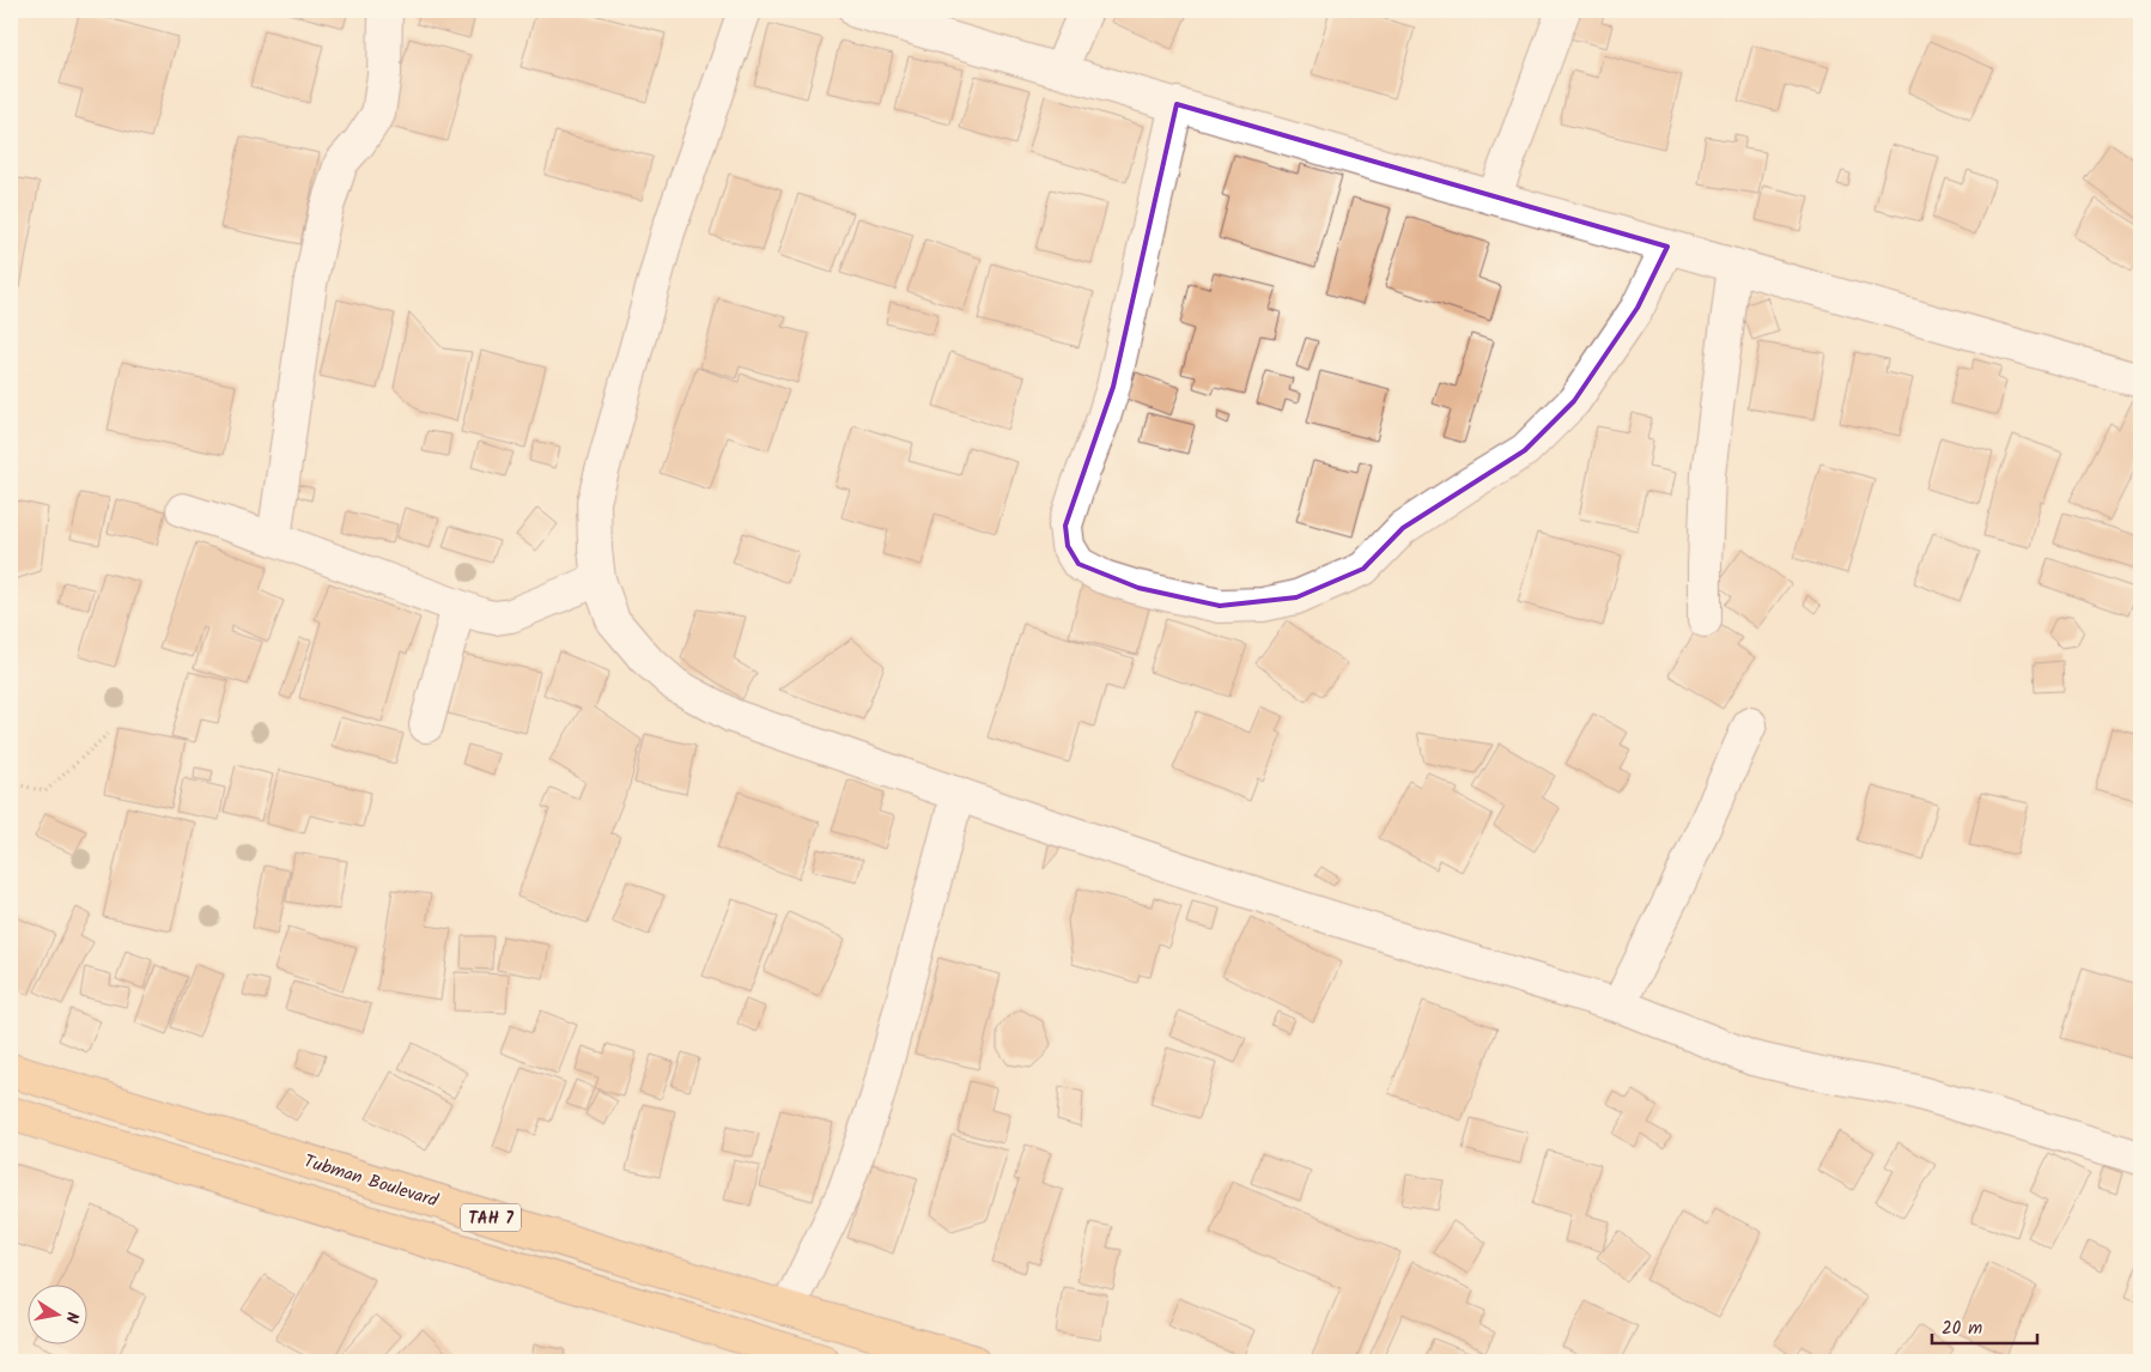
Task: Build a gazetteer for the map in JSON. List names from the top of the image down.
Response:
{
  "streets": {
    "highway": ["Tubman Boulevard", "TAH 7"]
  },
  "scale_bar": "20 m",
  "north": "right"
}
